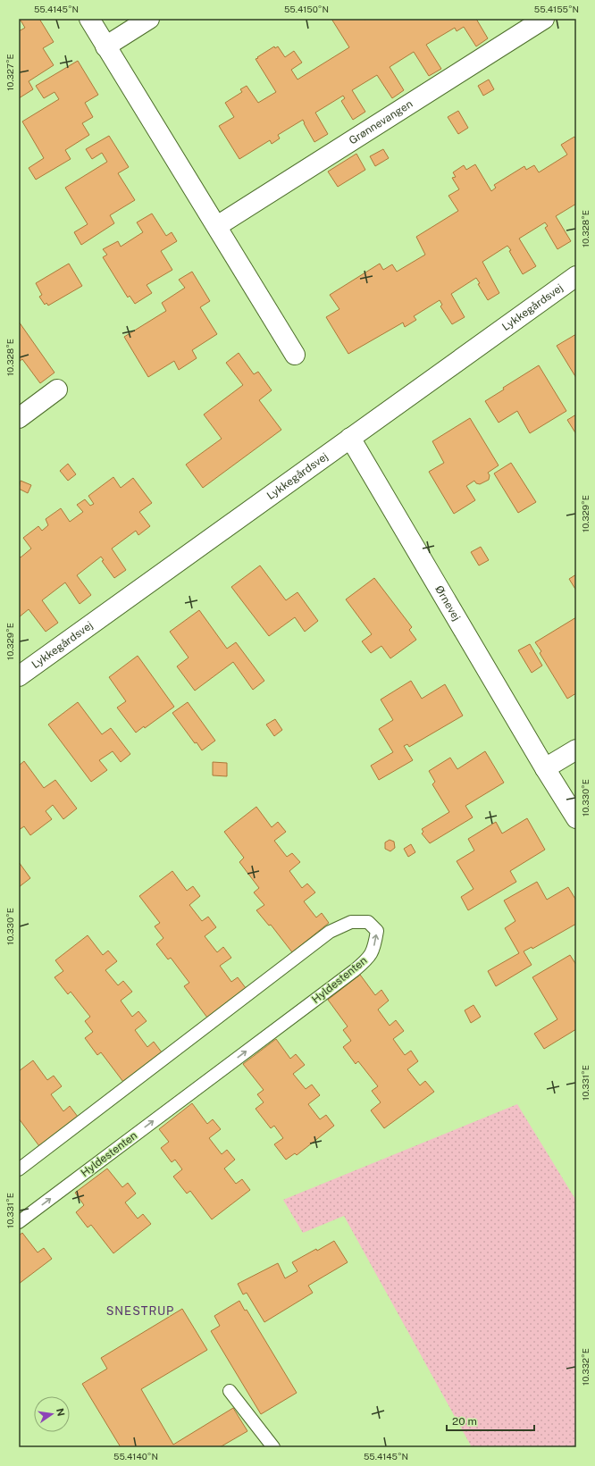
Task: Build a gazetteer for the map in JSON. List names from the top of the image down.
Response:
{
  "streets": {
    "street": ["Grønnevangen", "Lykkegårdsvej", "Ørnevej"],
    "lane": ["Hyldestenten"]
  },
  "crossings": [
    ["Lykkegårdsvej", "Ørnevej"]
  ],
  "districts": ["SNESTRUP"],
  "scale_bar": "20 m",
  "north": "right",
  "coordinates": [
    "55.4145°N",
    "55.4150°N",
    "55.4155°N",
    "10.327°E",
    "10.328°E",
    "10.329°E",
    "10.330°E",
    "10.331°E",
    "10.332°E",
    "55.4140°N"
  ]
}
